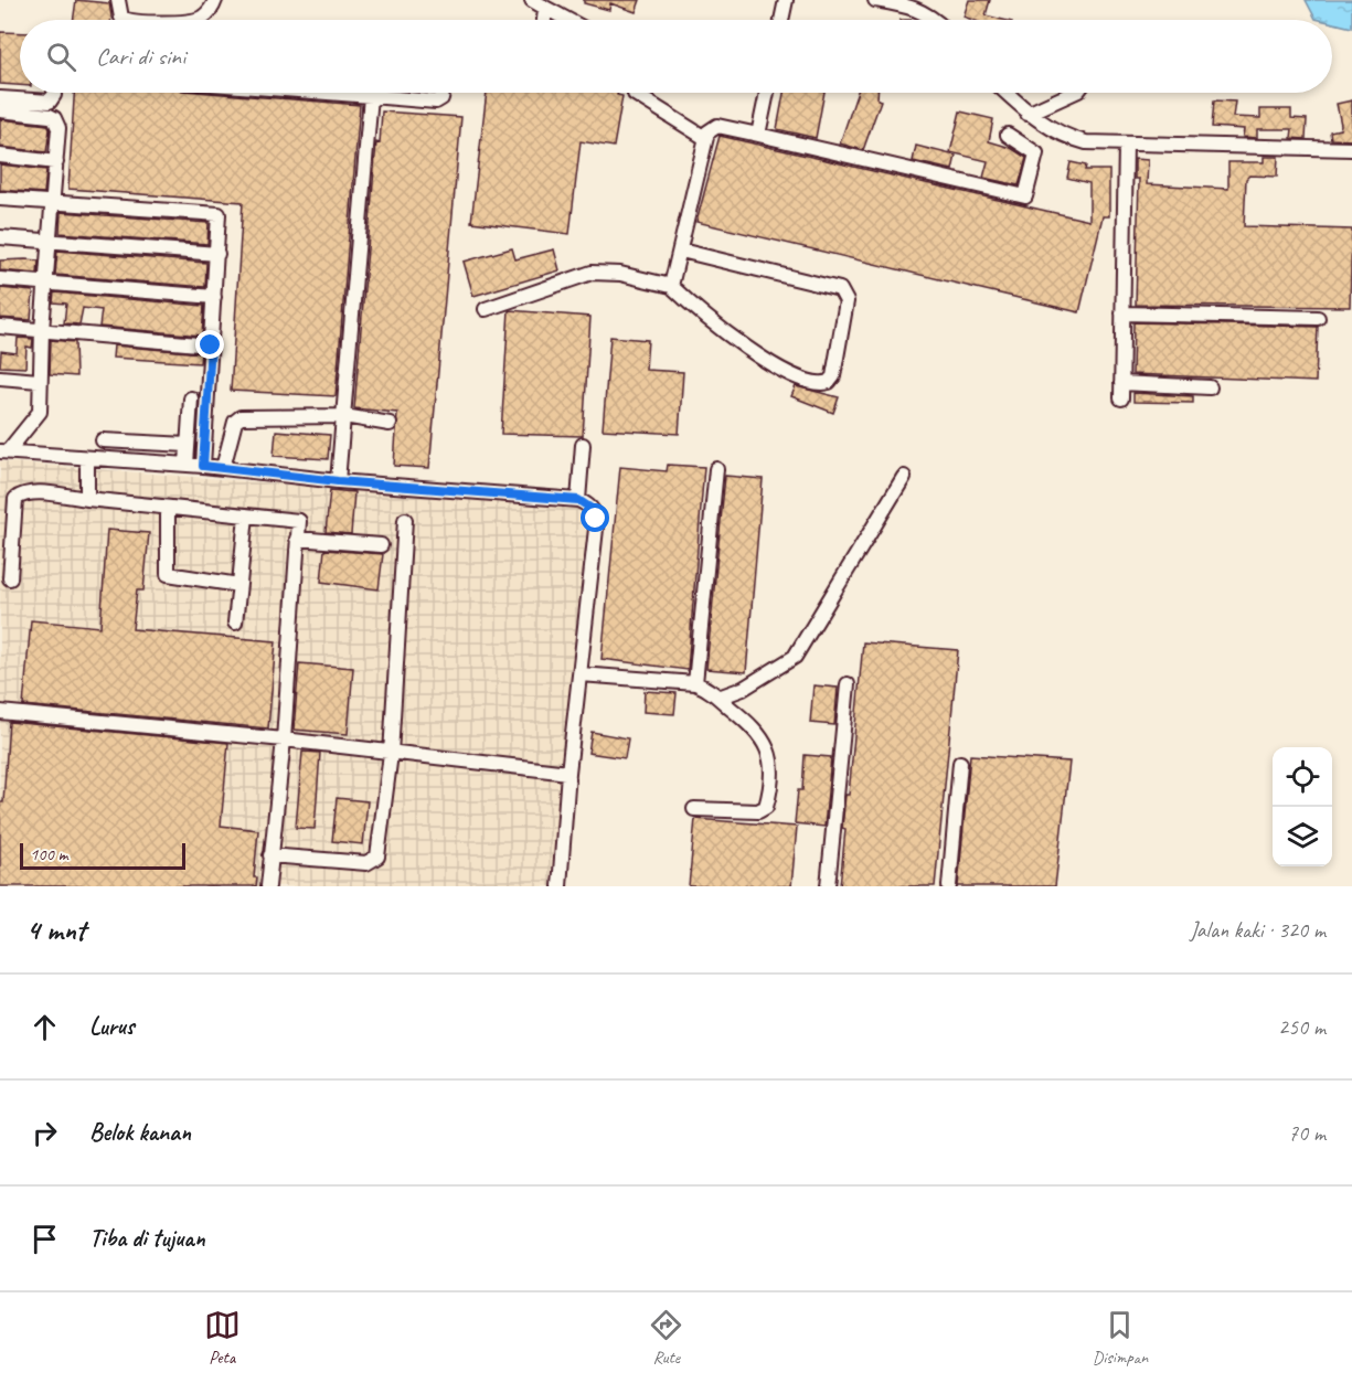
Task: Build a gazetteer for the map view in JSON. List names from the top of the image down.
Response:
{
  "scale_bar": "100 m",
  "page": {
    "search": "Cari di sini",
    "scale": "100 m",
    "heading": ["4 mnt", "Jalan kaki · 320 m"],
    "list": [
      ["Lurus", "250 m"],
      ["Belok kanan", "70 m"],
      "Tiba di tujuan"
    ],
    "nav": ["Peta", "Rute", "Disimpan"]
  }
}
